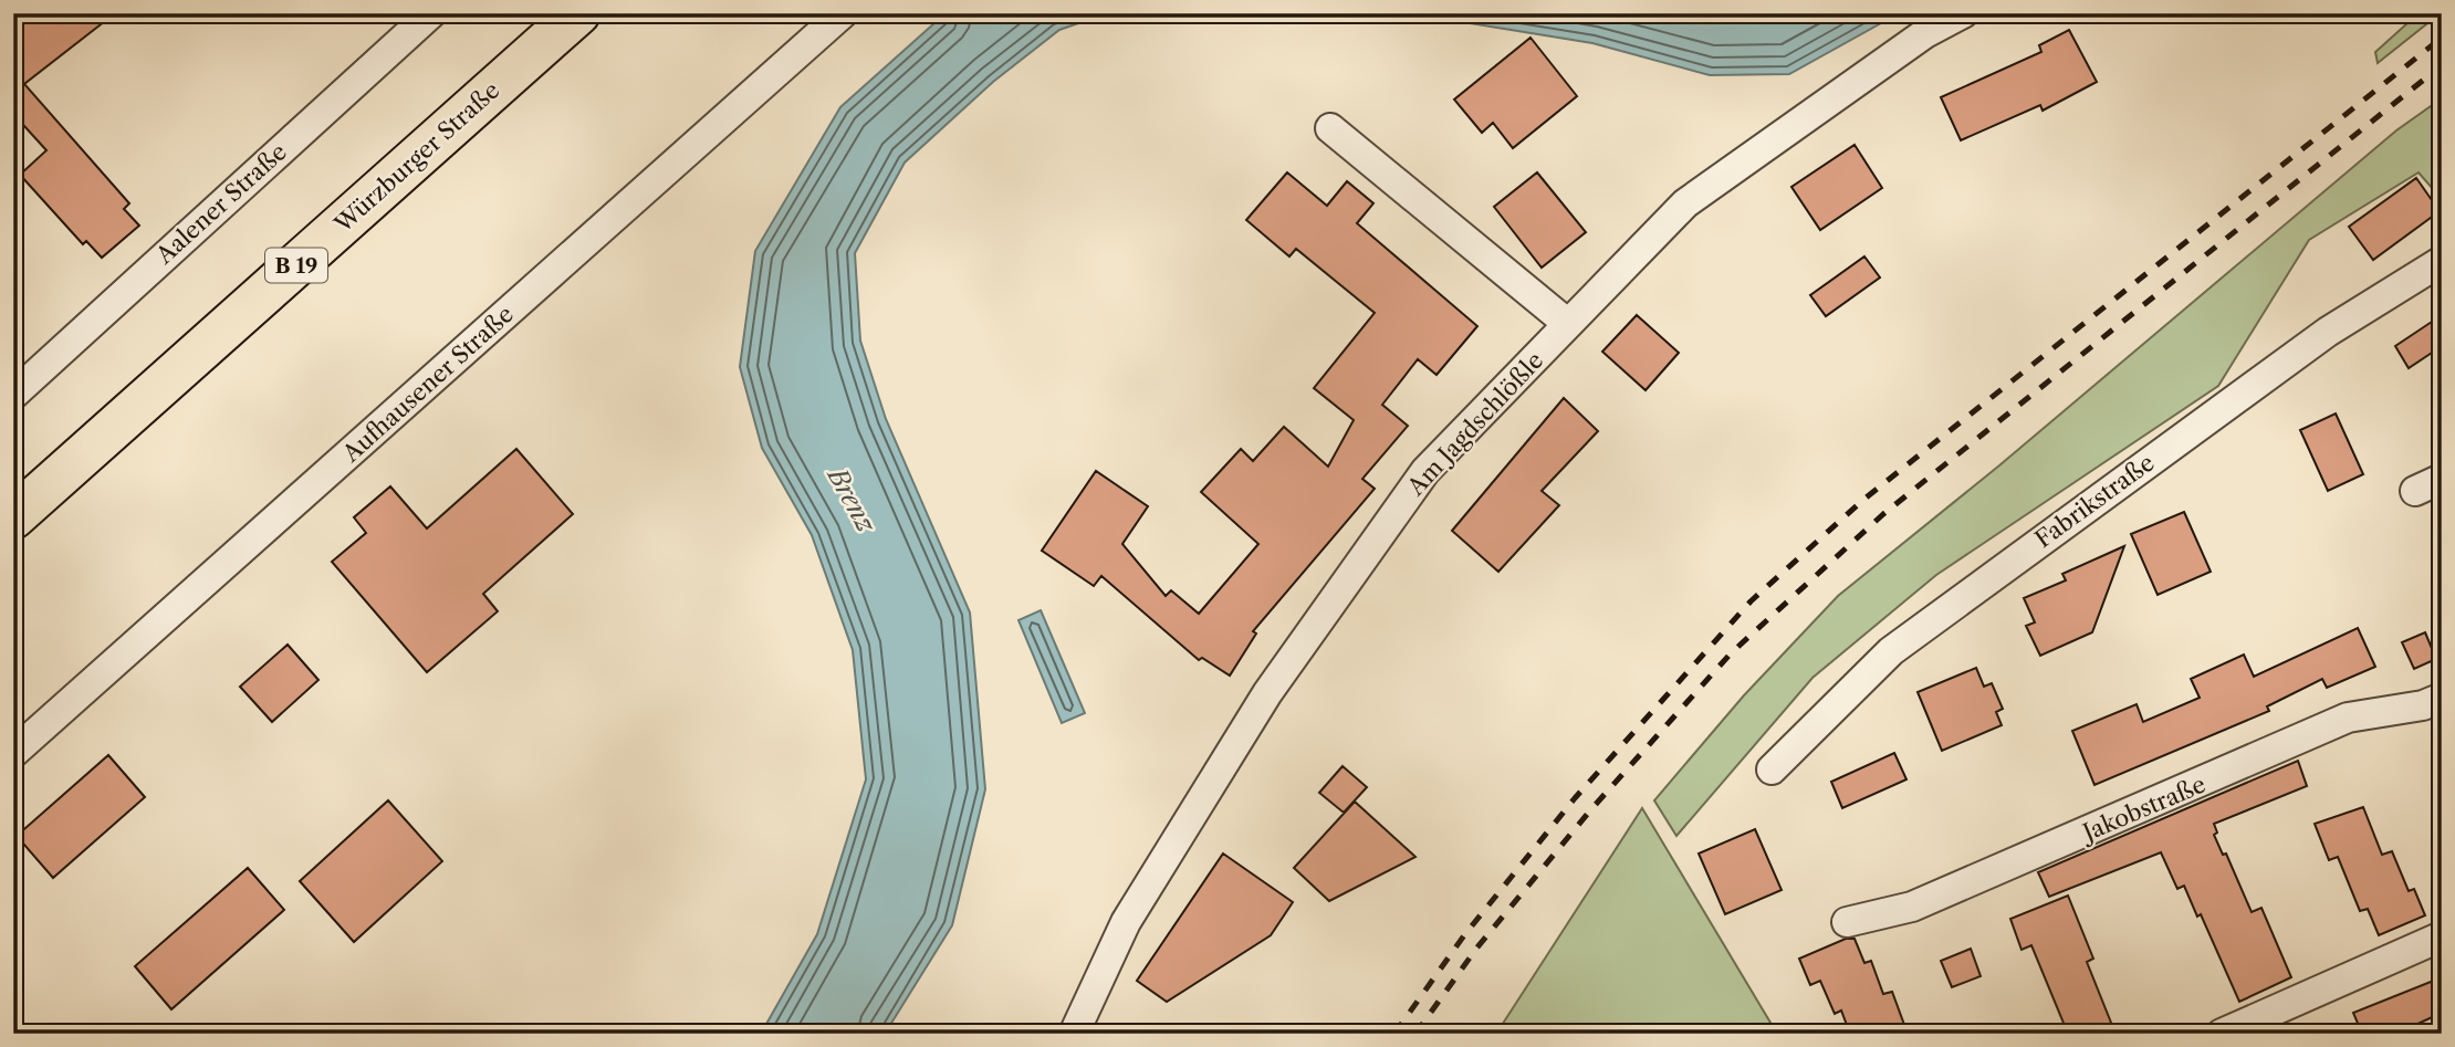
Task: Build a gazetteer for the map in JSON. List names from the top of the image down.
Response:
{
  "streets": {
    "main road": ["Würzburger Straße", "B 19"],
    "street": [
      "Aalener Straße",
      "Aufhausener Straße",
      "Am Jagdschlößle",
      "Fabrikstraße",
      "Jakobstraße"
    ]
  },
  "water": ["Brenz"]
}
